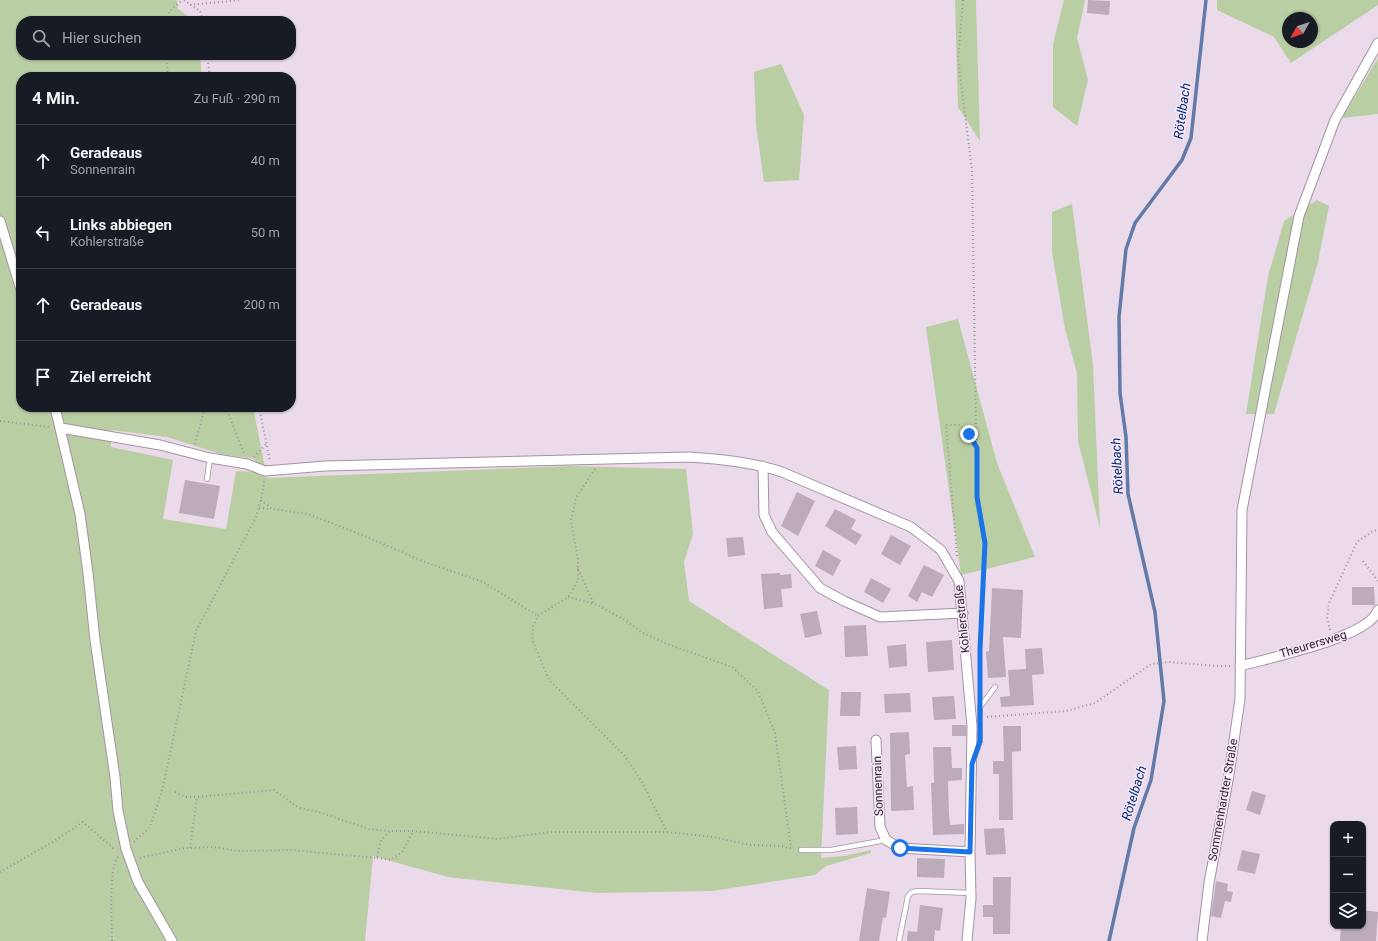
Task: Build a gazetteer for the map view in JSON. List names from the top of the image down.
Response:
{
  "streets": {
    "street": [
      "Kohlerstraße",
      "Theurersweg",
      "Sonnenrain",
      "Sommenhardter Straße"
    ]
  },
  "crossings": [
    ["Theurersweg", "Sommenhardter Straße"]
  ],
  "water": ["Rötelbach"],
  "north": "bottom left",
  "page": {
    "search": "Hier suchen",
    "heading": ["4 Min.", "Zu Fuß · 290 m"],
    "list": [
      ["Geradeaus", "Sonnenrain", "40 m"],
      ["Links abbiegen", "Kohlerstraße", "50 m"],
      ["Geradeaus", "200 m"],
      "Ziel erreicht"
    ],
    "map_buttons": ["+", "−"]
  }
}
